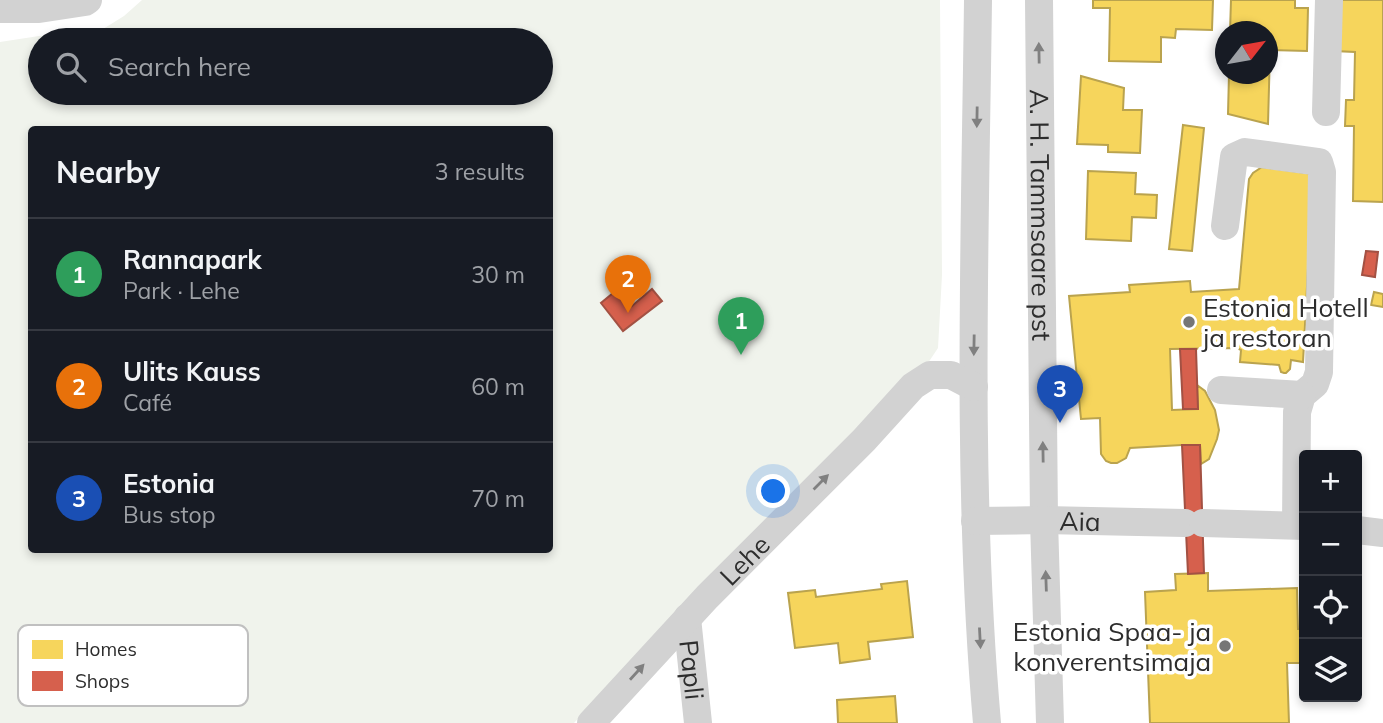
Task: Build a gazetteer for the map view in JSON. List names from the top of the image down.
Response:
{
  "streets": {
    "street": [
      "A. H. Tammsaare pst",
      "Aia",
      "Lehe",
      "Papli"
    ]
  },
  "crossings": [
    ["A. H. Tammsaare pst", "Aia"],
    ["Lehe", "Papli"]
  ],
  "one_way": ["Lehe"],
  "places": ["Estonia Hotell ja restoran", "Estonia Spaa- ja konverentsimaja"],
  "legend": ["Homes", "Shops"],
  "north": "top right",
  "page": {
    "search": "Search here",
    "heading": ["Nearby", "3 results"],
    "list": [
      {
        "mark": "1",
        "name": "Rannapark",
        "note": "Park · Lehe",
        "value": "30 m"
      },
      {
        "mark": "2",
        "name": "Ulits Kauss",
        "note": "Café",
        "value": "60 m"
      },
      {
        "mark": "3",
        "name": "Estonia",
        "note": "Bus stop",
        "value": "70 m"
      }
    ],
    "pins": ["2", "1", "3"],
    "map_buttons": ["+", "−"]
  }
}
